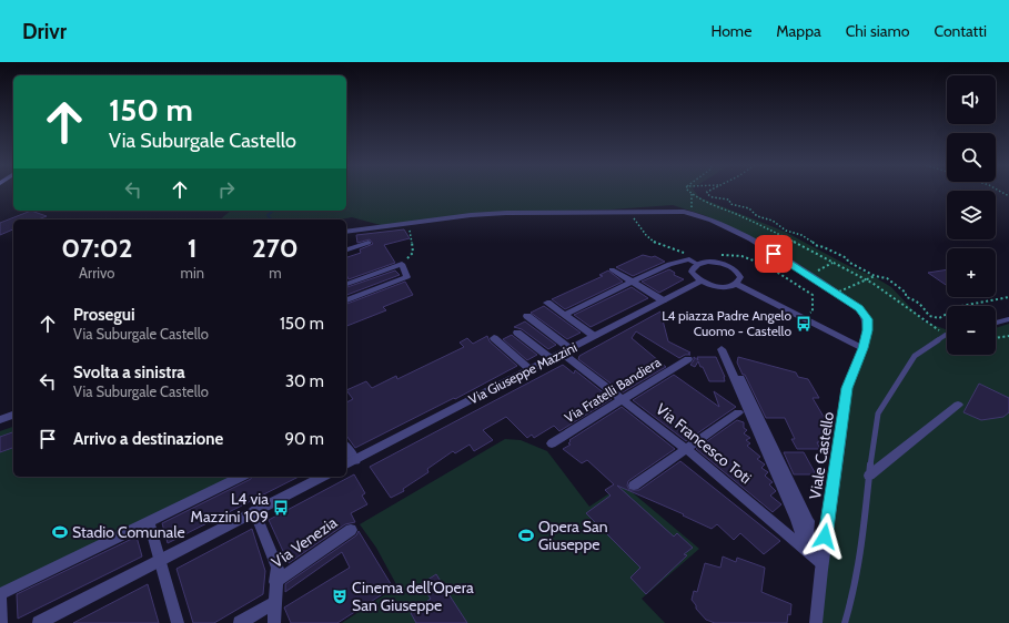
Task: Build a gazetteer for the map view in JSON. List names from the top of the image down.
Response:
{
  "streets": {
    "street": [
      "Via Giuseppe Mazzini",
      "Via Fratelli Bandiera",
      "Via Francesco Toti",
      "Viale Castello",
      "Via Venezia"
    ]
  },
  "crossings": [
    ["Via Giuseppe Mazzini", "Via Francesco Toti"],
    ["Via Fratelli Bandiera", "Via Francesco Toti"],
    ["Via Francesco Toti", "Viale Castello"]
  ],
  "places": {
    "bus stop": ["L4 piazza Padre Angelo Cuomo - Castello", "L4 via Mazzini 109"],
    "sports": ["Stadio Comunale", "Opera San Giuseppe"],
    "theatre": ["Cinema dell'Opera San Giuseppe"]
  },
  "page": {
    "header": "Drivr",
    "nav": [
      "Home",
      "Mappa",
      "Chi siamo",
      "Contatti"
    ],
    "map_buttons": ["+", "−"],
    "turn": ["150 m", "Via Suburgale Castello"],
    "eta": [
      "07:02",
      "Arrivo",
      "1",
      "min",
      "270",
      "m"
    ],
    "list": [
      {
        "name": "Prosegui",
        "note": "Via Suburgale Castello",
        "value": "150 m"
      },
      {
        "name": "Svolta a sinistra",
        "note": "Via Suburgale Castello",
        "value": "30 m"
      },
      {
        "name": "Arrivo a destinazione",
        "value": "90 m"
      }
    ]
  }
}
